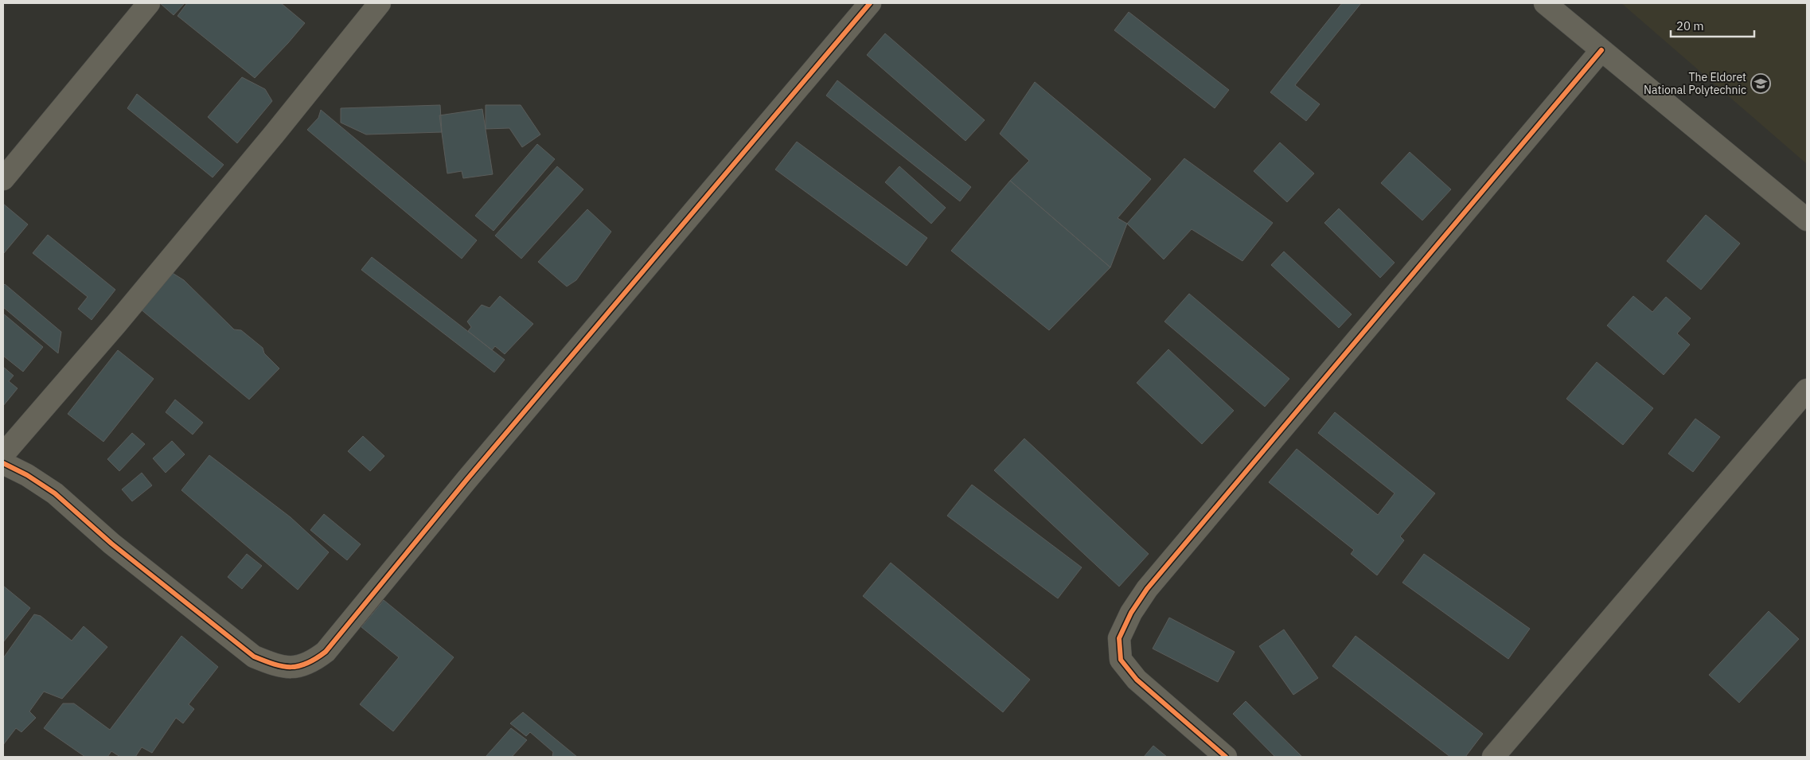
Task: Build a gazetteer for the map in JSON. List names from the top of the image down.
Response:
{
  "places": {
    "school or university": ["The Eldoret National Polytechnic"]
  },
  "scale_bar": "20 m"
}
